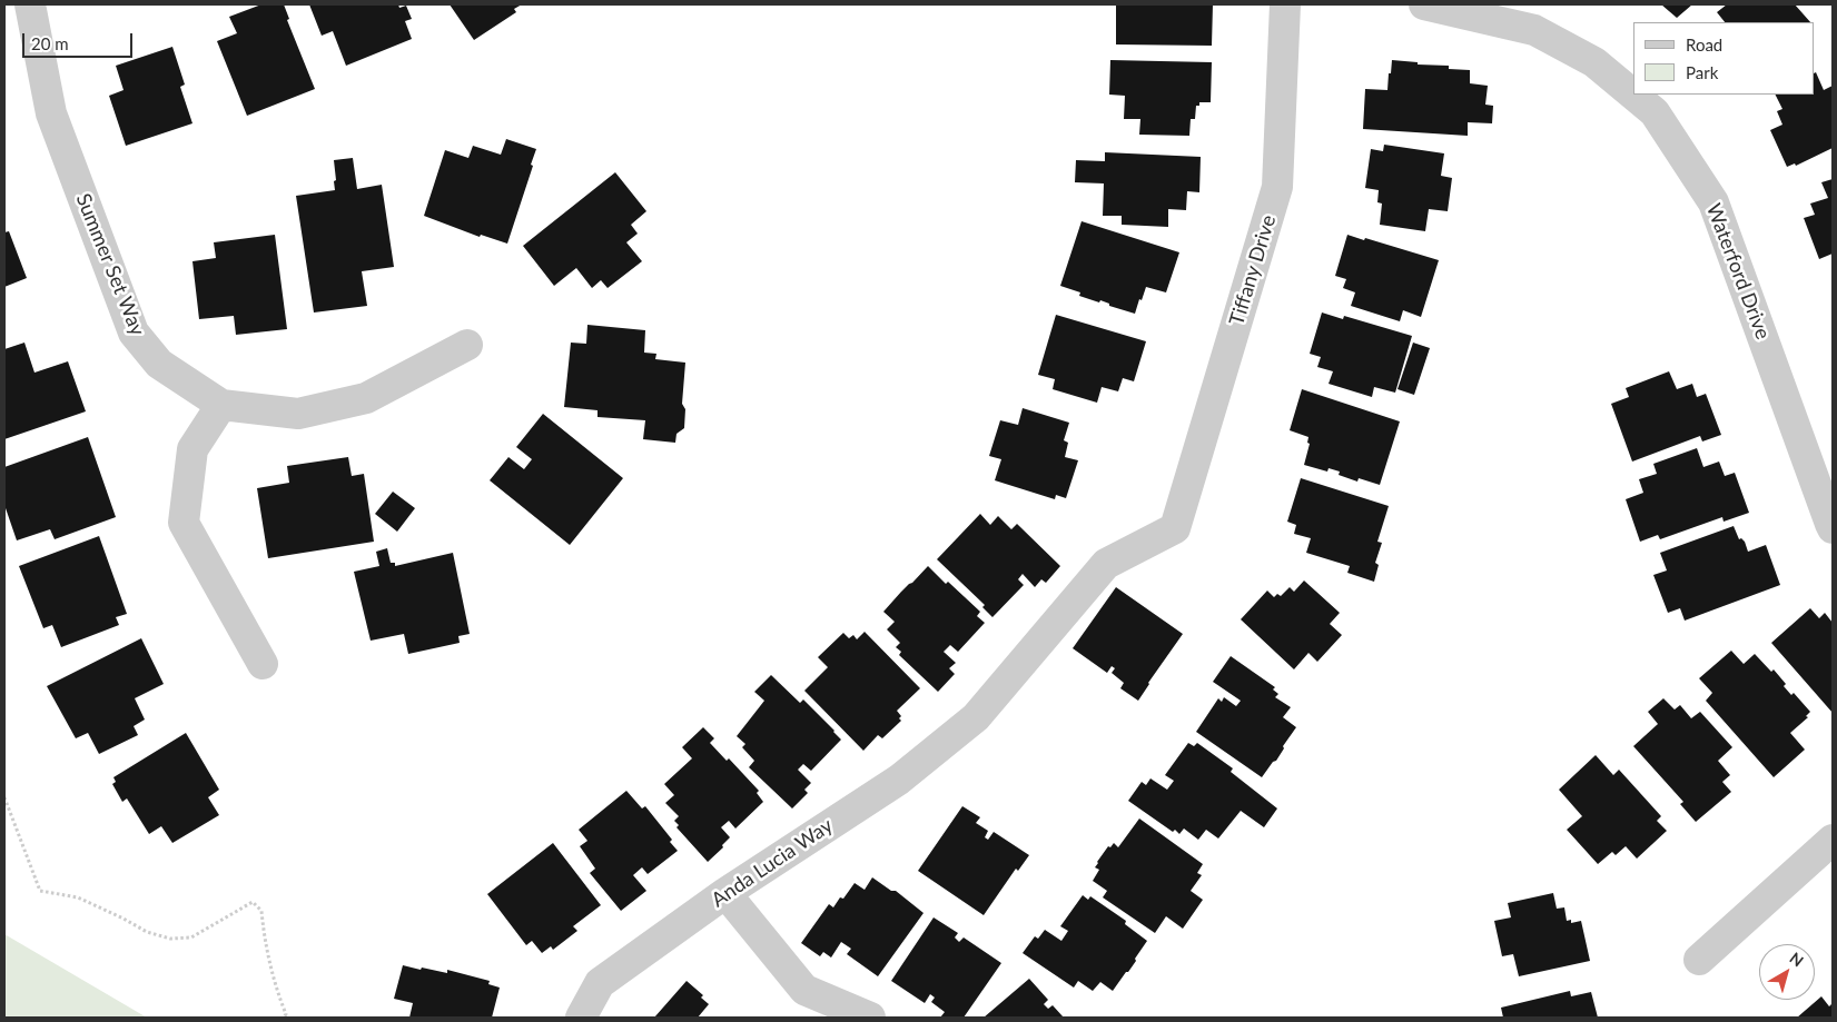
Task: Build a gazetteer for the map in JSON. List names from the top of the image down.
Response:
{
  "streets": {
    "street": [
      "Summer Set Way",
      "Tiffany Drive",
      "Waterford Drive",
      "Anda Lucia Way"
    ]
  },
  "crossings": [
    ["Tiffany Drive", "Anda Lucia Way"]
  ],
  "legend": ["Road", "Park"],
  "scale_bar": "20 m",
  "north": "top right"
}
